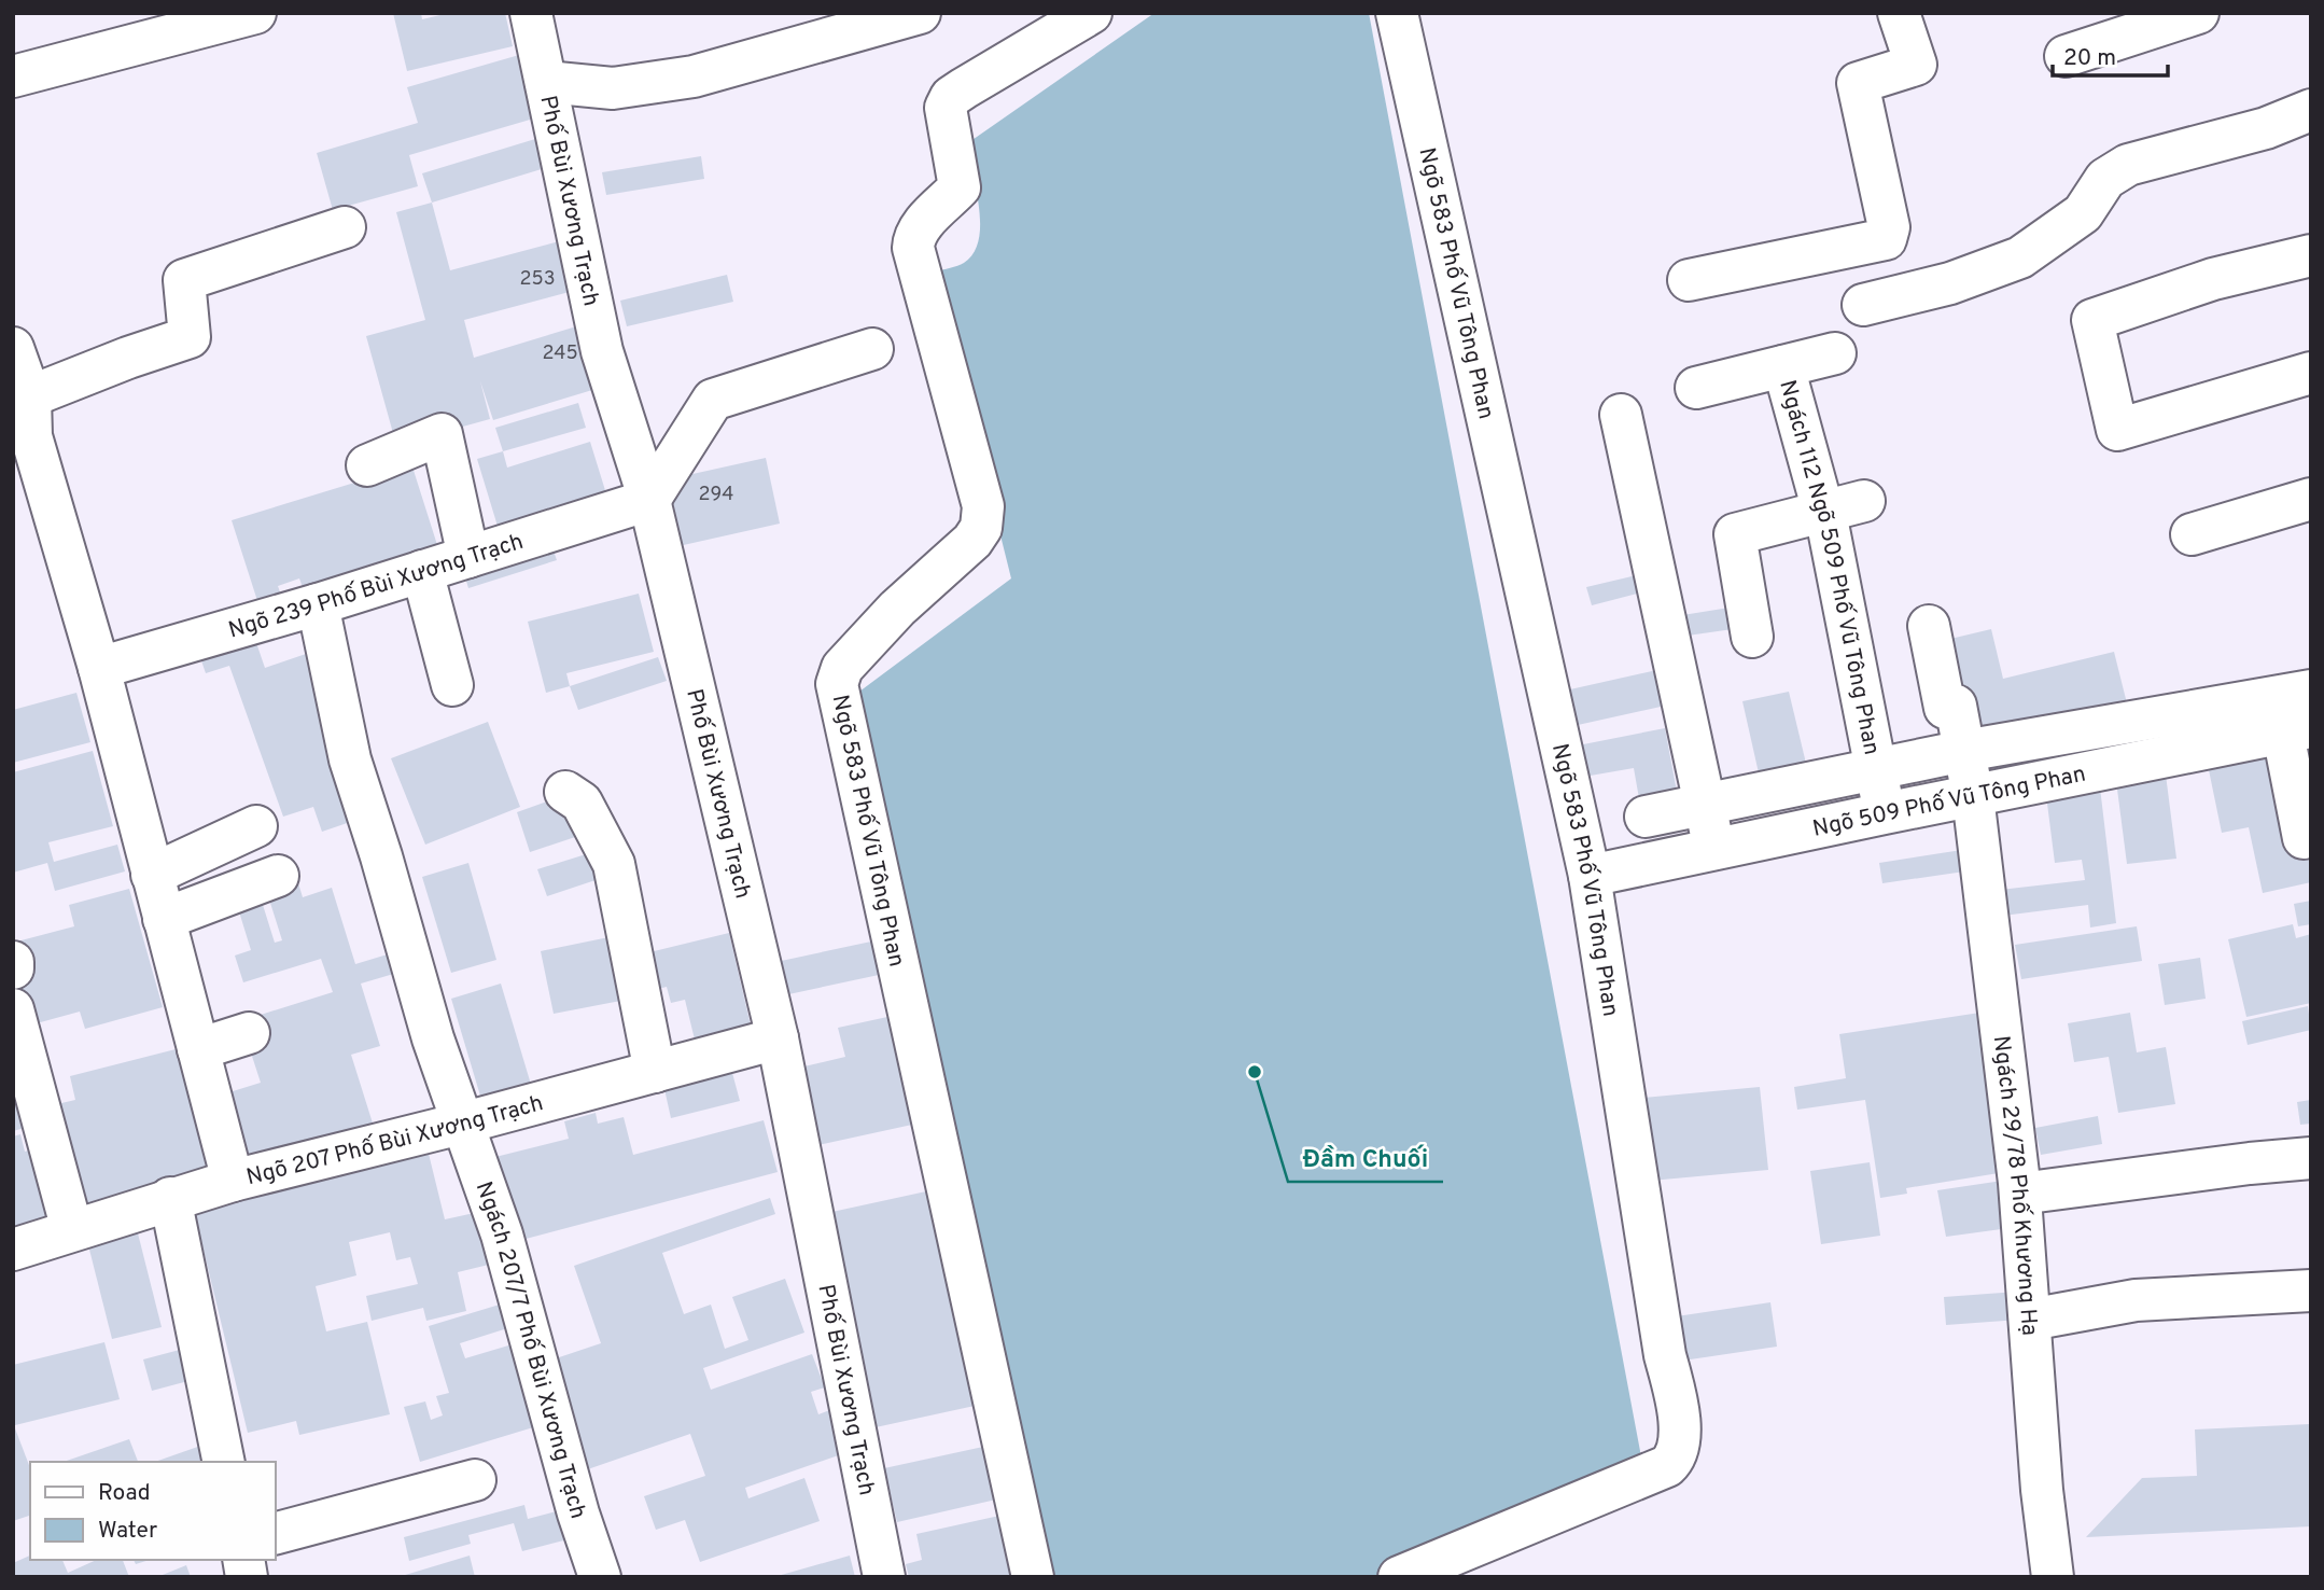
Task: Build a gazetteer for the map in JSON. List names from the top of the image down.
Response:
{
  "streets": {
    "street": [
      "Phố Bùi Xương Trạch",
      "Ngõ 583 Phố Vũ Tông Phan",
      "Ngách 112 Ngõ 509 Phố Vũ Tông Phan",
      "Ngõ 239 Phố Bùi Xương Trạch",
      "Ngõ 509 Phố Vũ Tông Phan",
      "Ngõ 207 Phố Bùi Xương Trạch",
      "Ngách 29/78 Phố Khương Hạ",
      "Ngách 207/7 Phố Bùi Xương Trạch"
    ]
  },
  "crossings": [
    ["Phố Bùi Xương Trạch", "Ngõ 239 Phố Bùi Xương Trạch"],
    ["Phố Bùi Xương Trạch", "Ngõ 207 Phố Bùi Xương Trạch"],
    ["Ngõ 583 Phố Vũ Tông Phan", "Ngõ 509 Phố Vũ Tông Phan"],
    ["Ngách 112 Ngõ 509 Phố Vũ Tông Phan", "Ngõ 509 Phố Vũ Tông Phan"],
    ["Ngõ 239 Phố Bùi Xương Trạch", "Ngách 207/7 Phố Bùi Xương Trạch"],
    ["Ngõ 509 Phố Vũ Tông Phan", "Ngách 29/78 Phố Khương Hạ"],
    ["Ngõ 207 Phố Bùi Xương Trạch", "Ngách 207/7 Phố Bùi Xương Trạch"]
  ],
  "places": ["Đầm Chuối"],
  "house_numbers": ["253", "245", "294"],
  "legend": ["Road", "Water"],
  "scale_bar": "20 m"
}
